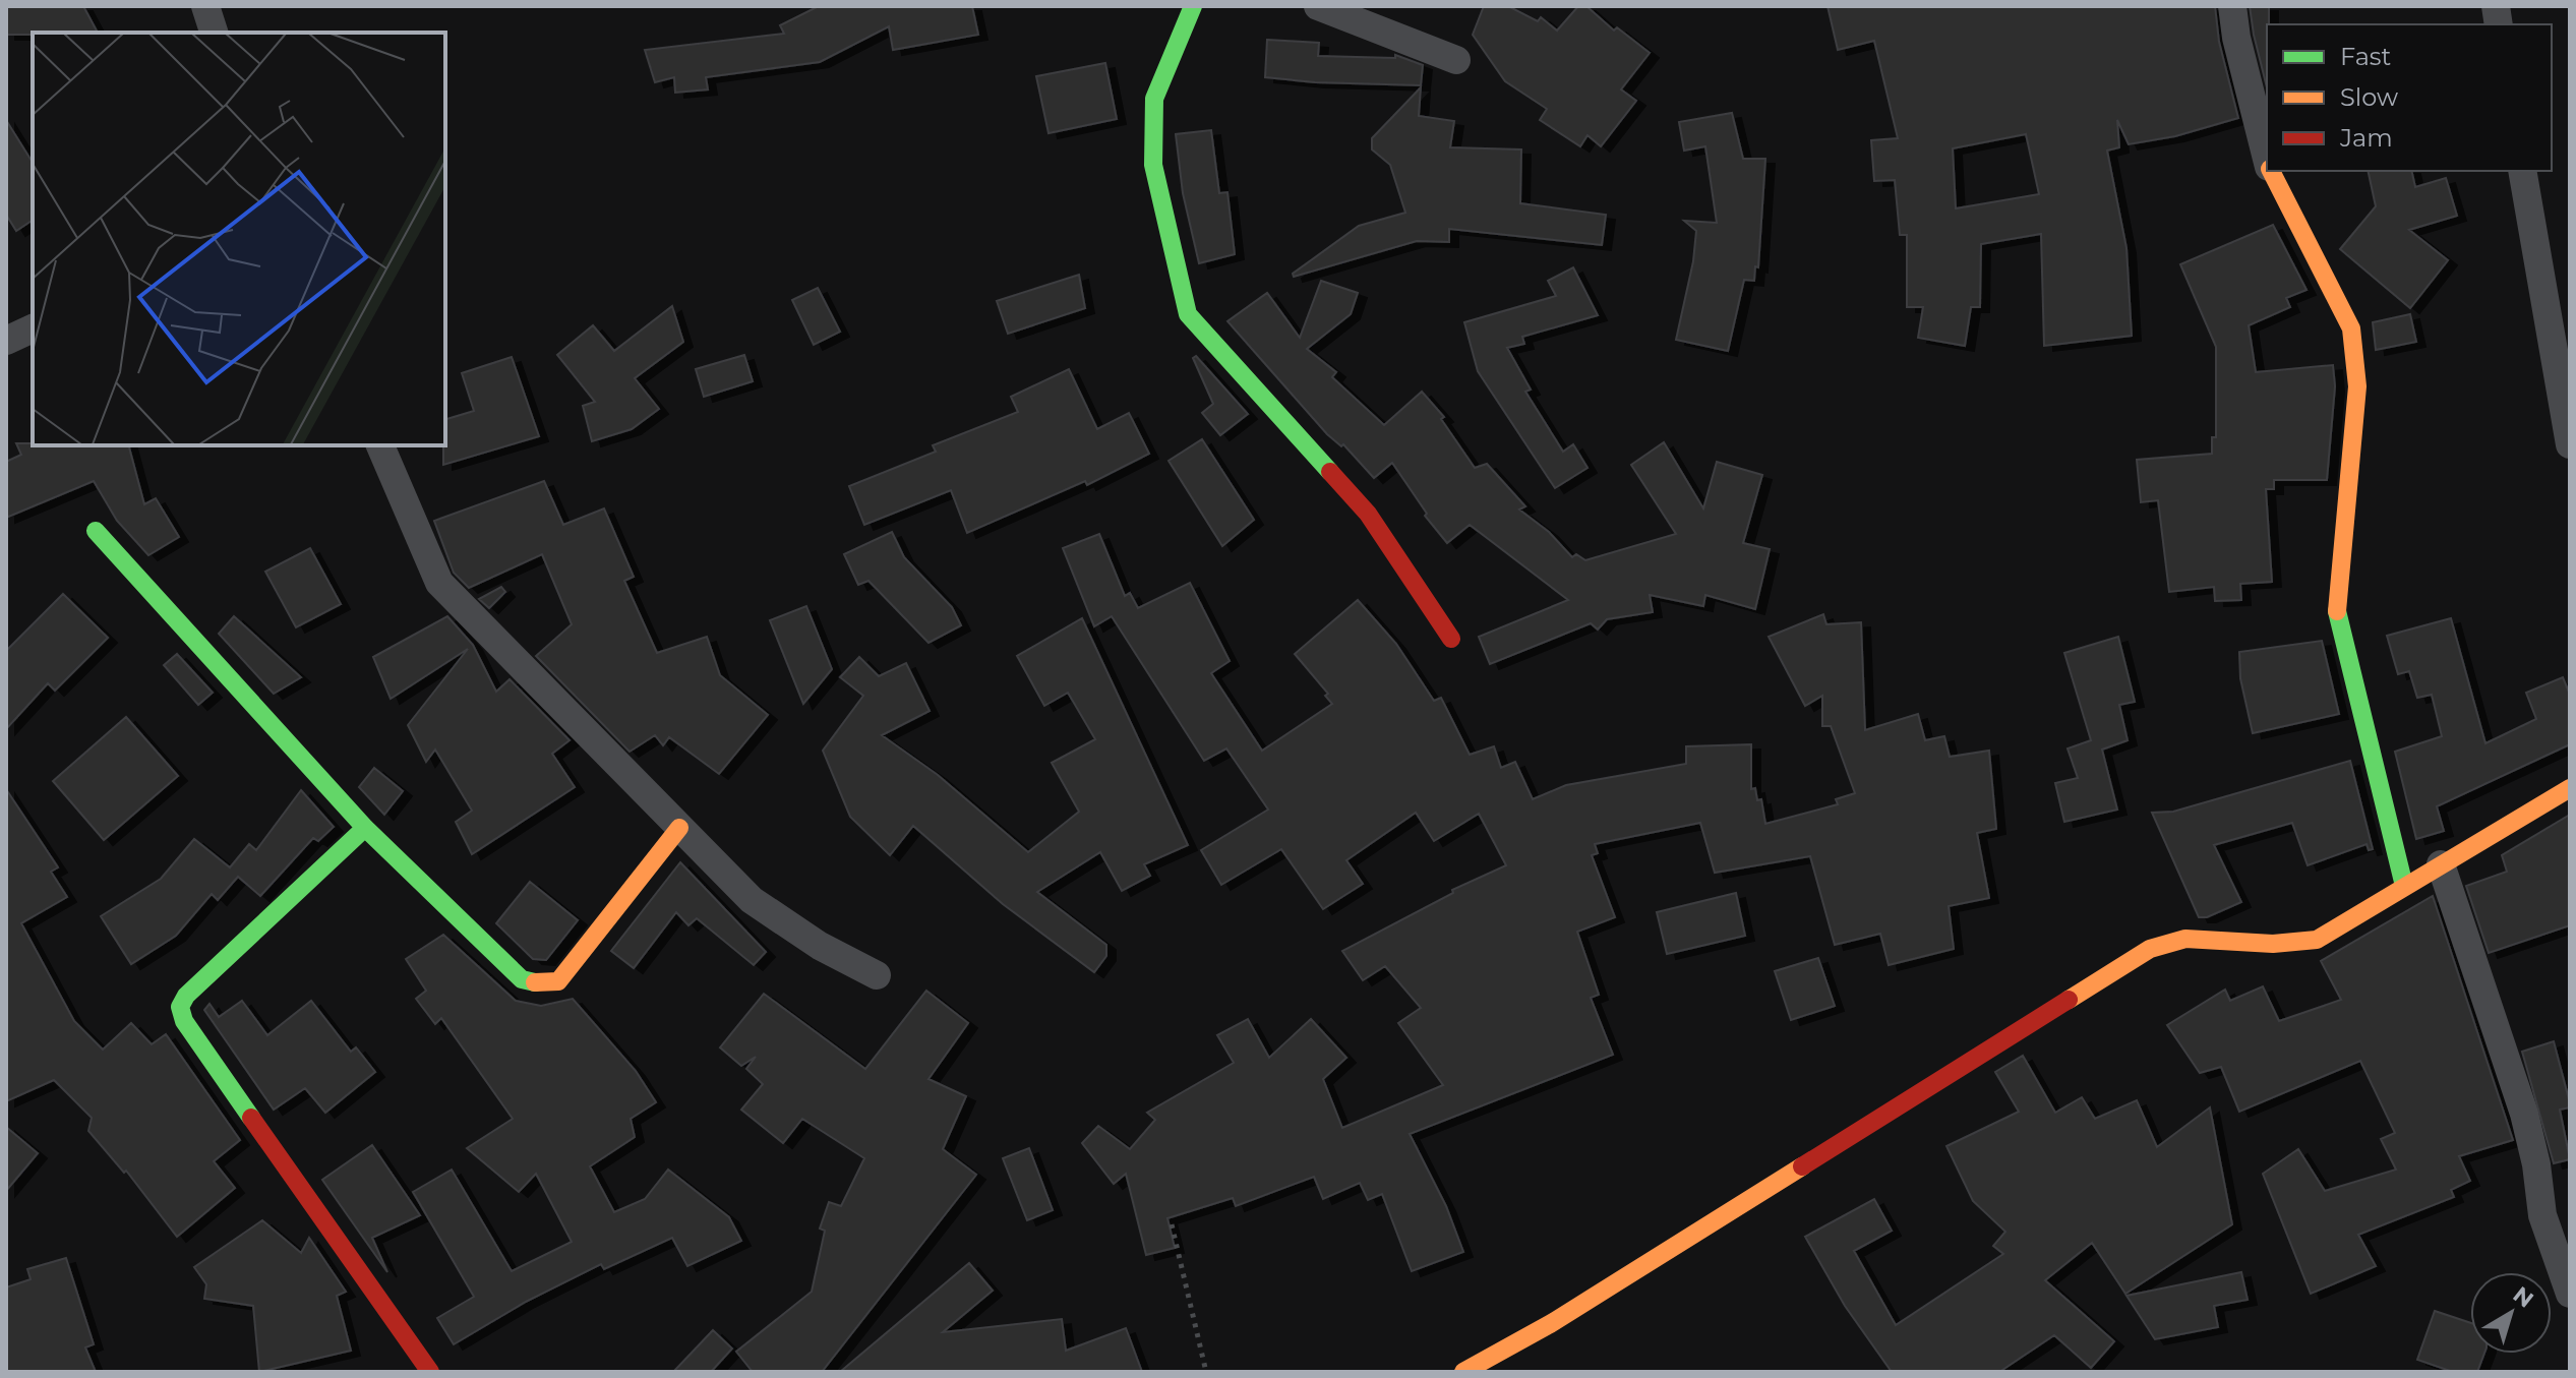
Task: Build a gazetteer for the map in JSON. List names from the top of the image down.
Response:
{
  "legend": ["Fast", "Slow", "Jam"],
  "north": "top right"
}
